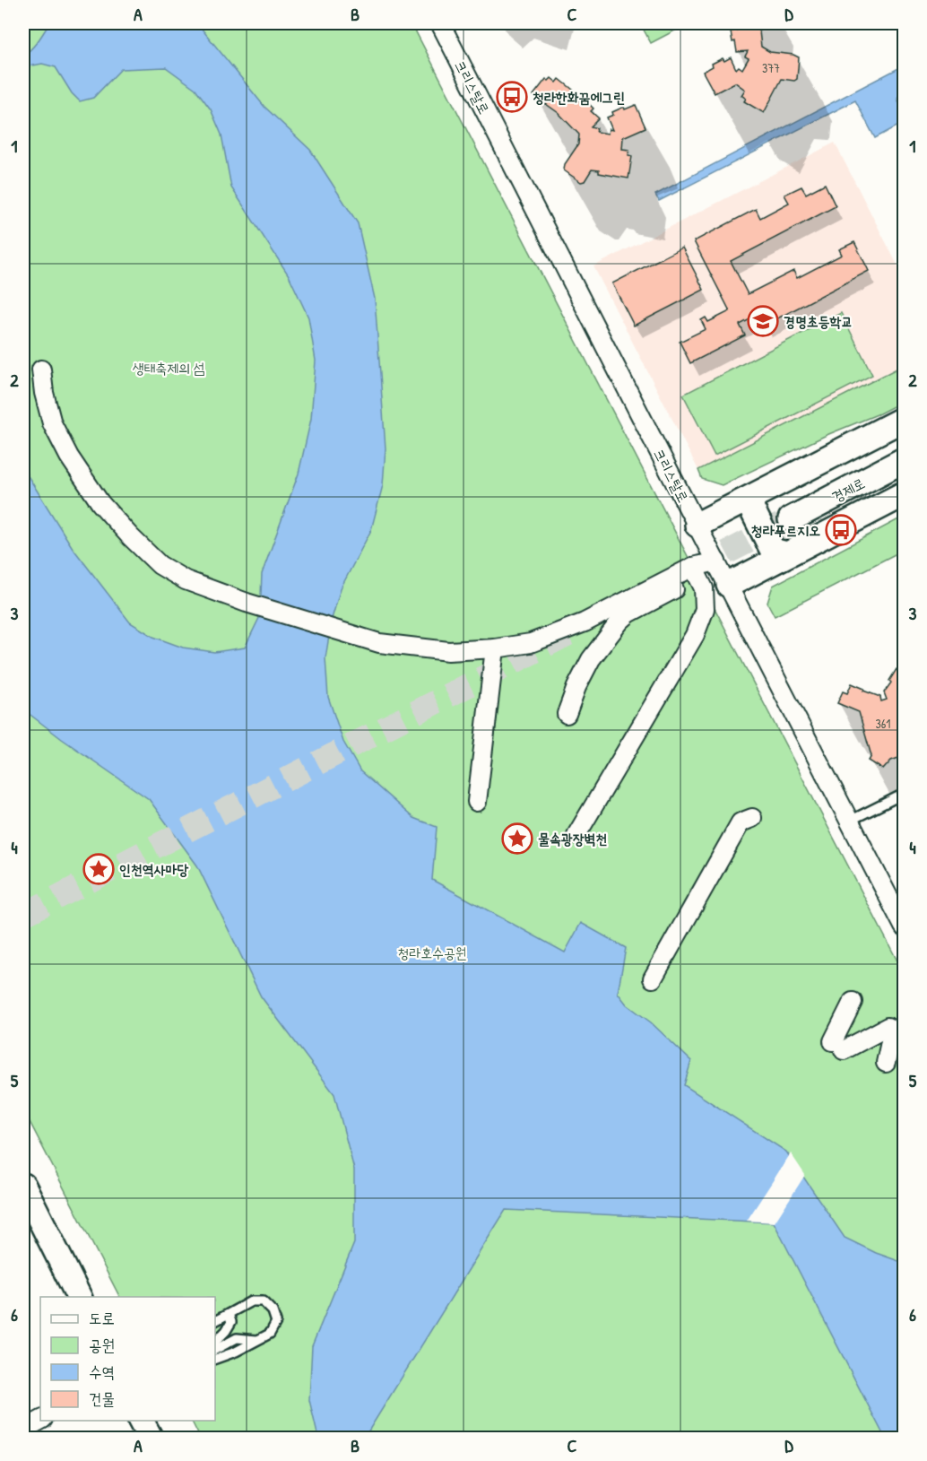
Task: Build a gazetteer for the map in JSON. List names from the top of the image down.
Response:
{
  "streets": {
    "street": ["크리스탈로", "경제로"]
  },
  "parks": ["생태축제의 섬", "청라호수공원"],
  "places": {
    "bus stop": ["청라한화꿈에그린", "청라푸르지오"],
    "school or university": ["경명초등학교"],
    "place": ["물속광장벽천", "인천역사마당"]
  },
  "house_numbers": ["377", "361"],
  "legend": [
    "도로",
    "공원",
    "수역",
    "건물"
  ],
  "grid": {
    "columns": [
      "A",
      "B",
      "C",
      "D"
    ],
    "rows": [
      "1",
      "2",
      "3",
      "4",
      "5",
      "6"
    ]
  }
}
